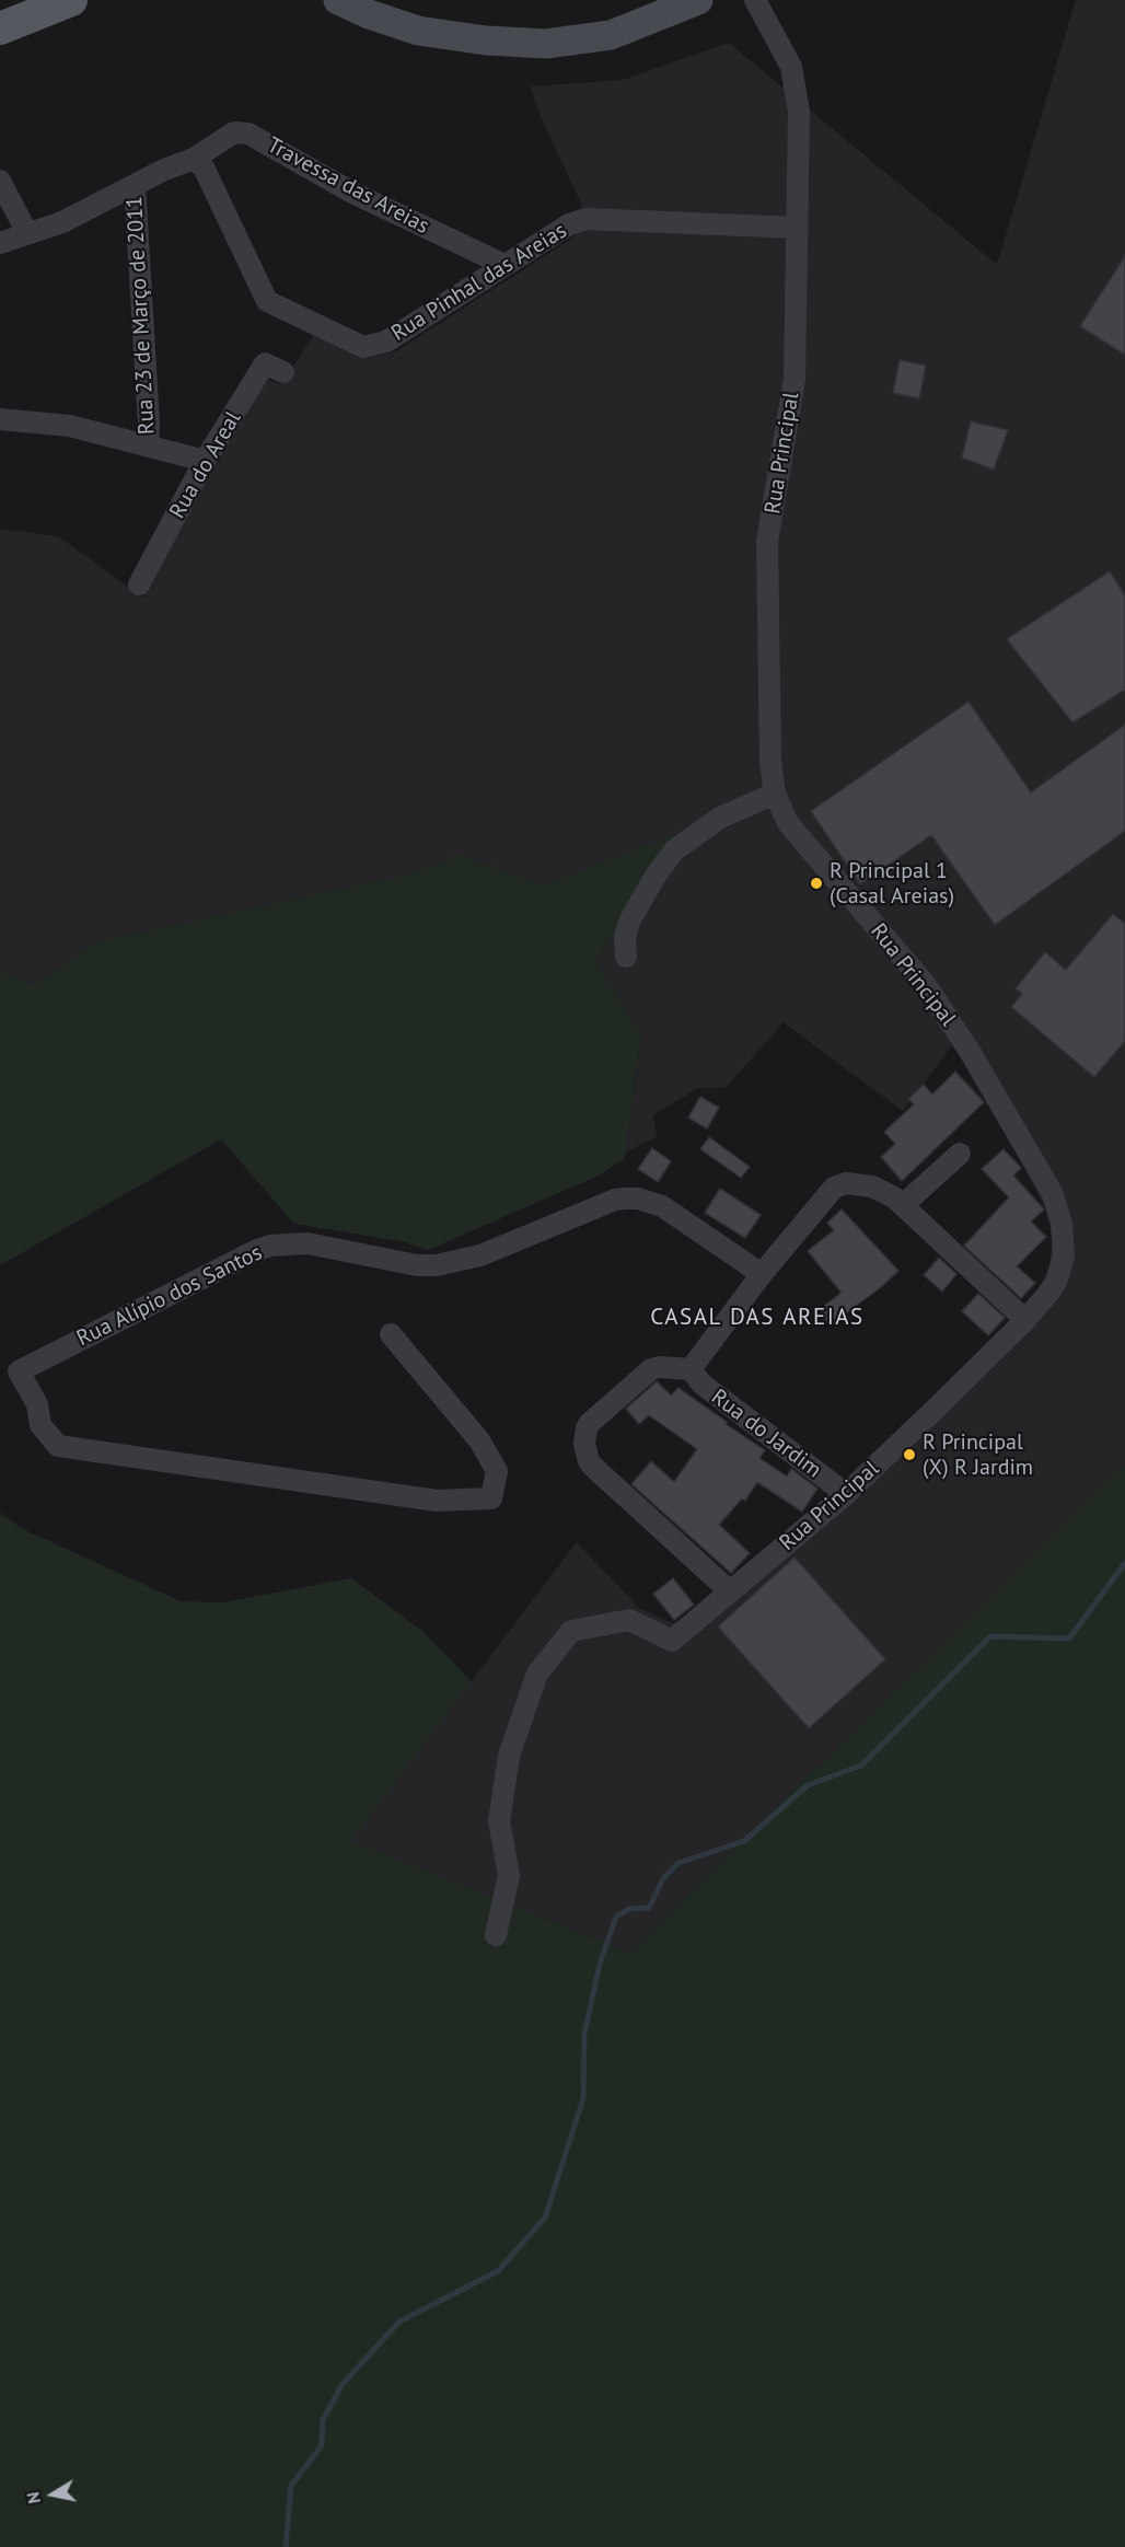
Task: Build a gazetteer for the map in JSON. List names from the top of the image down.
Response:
{
  "streets": {
    "street": [
      "Travessa das Areias",
      "Rua Pinhal das Areias",
      "Rua 23 de Março de 2011",
      "Rua Principal",
      "Rua do Areal",
      "Rua Alípio dos Santos",
      "Rua do Jardim"
    ]
  },
  "crossings": [
    ["Travessa das Areias", "Rua Pinhal das Areias"],
    ["Rua Pinhal das Areias", "Rua Principal"],
    ["Rua Principal", "Rua do Jardim"]
  ],
  "districts": ["CASAL DAS AREIAS"],
  "places": ["R Principal 1 (Casal Areias)", "R Principal (X) R Jardim"],
  "north": "left"
}
